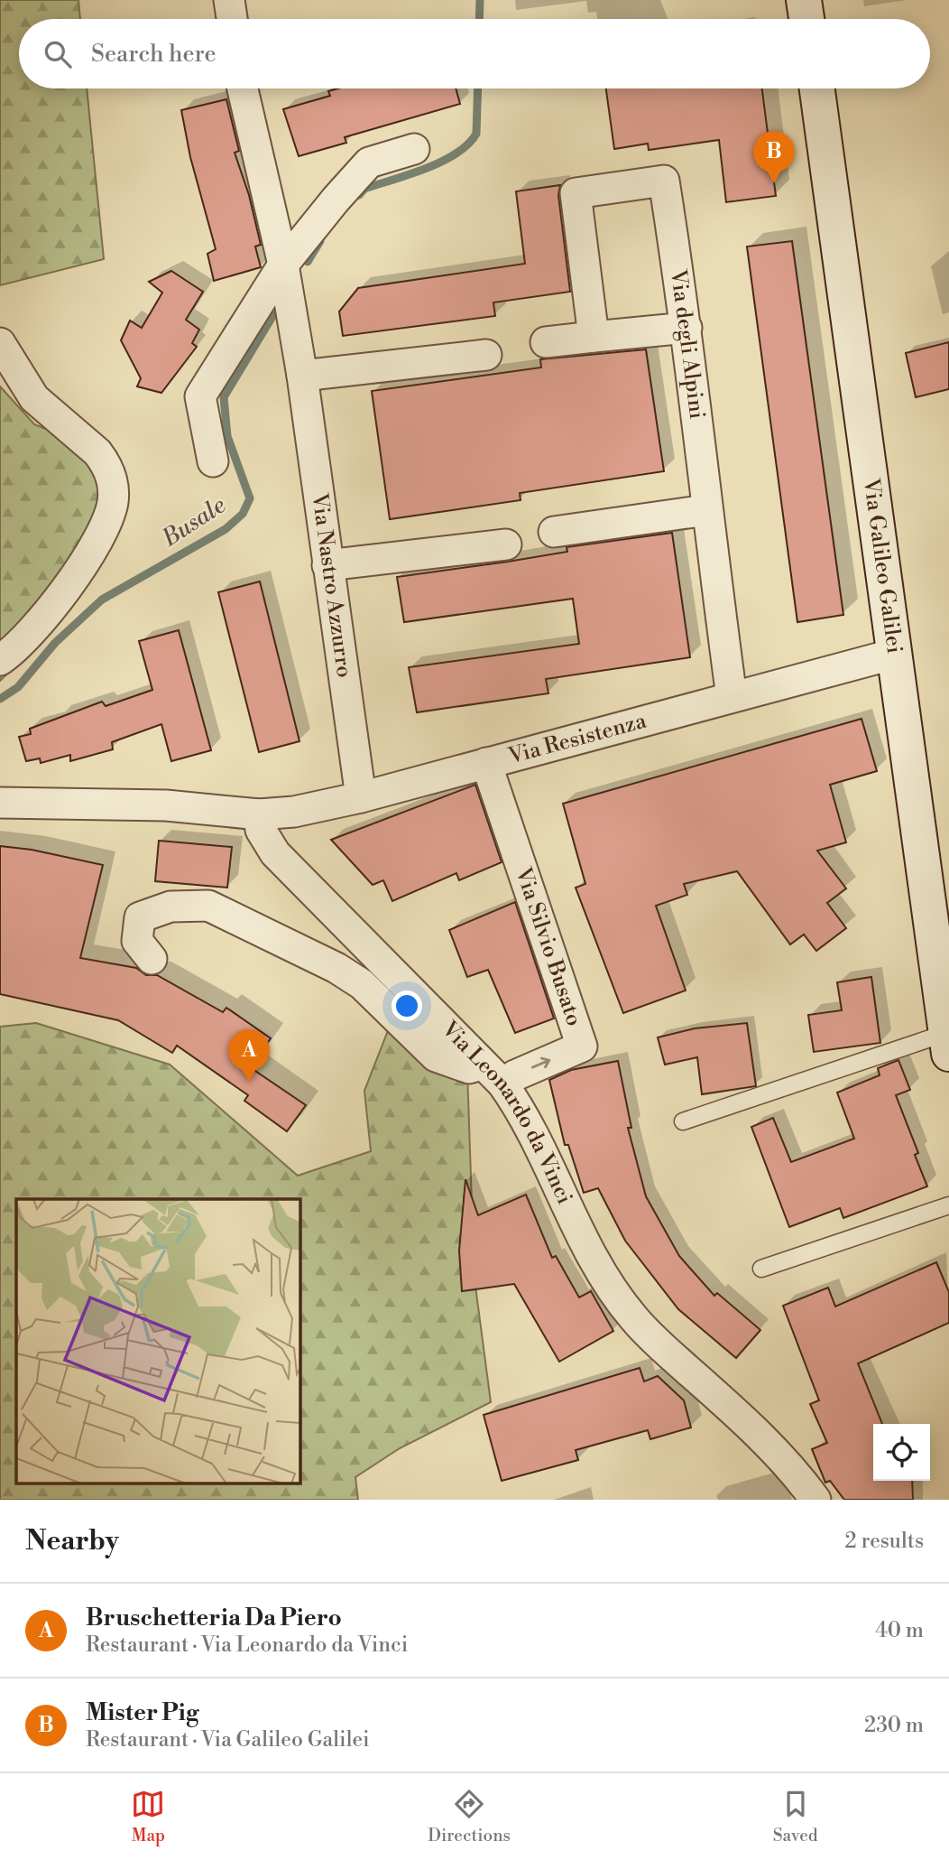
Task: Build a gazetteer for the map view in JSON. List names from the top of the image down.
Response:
{
  "streets": {
    "main road": ["Via Galileo Galilei"],
    "street": [
      "Via degli Alpini",
      "Via Nastro Azzurro",
      "Via Resistenza",
      "Via Silvio Busato",
      "Via Leonardo da Vinci"
    ]
  },
  "crossings": [
    ["Via degli Alpini", "Via Resistenza"],
    ["Via Galileo Galilei", "Via Resistenza"],
    ["Via Nastro Azzurro", "Via Resistenza"],
    ["Via Resistenza", "Via Silvio Busato"],
    ["Via Resistenza", "Via Leonardo da Vinci"],
    ["Via Silvio Busato", "Via Leonardo da Vinci"]
  ],
  "water": ["Busale"],
  "page": {
    "search": "Search here",
    "pins": ["B", "A"],
    "heading": ["Nearby", "2 results"],
    "list": [
      {
        "mark": "A",
        "name": "Bruschetteria Da Piero",
        "note": "Restaurant · Via Leonardo da Vinci",
        "value": "40 m"
      },
      {
        "mark": "B",
        "name": "Mister Pig",
        "note": "Restaurant · Via Galileo Galilei",
        "value": "230 m"
      }
    ],
    "nav": ["Map", "Directions", "Saved"]
  }
}
